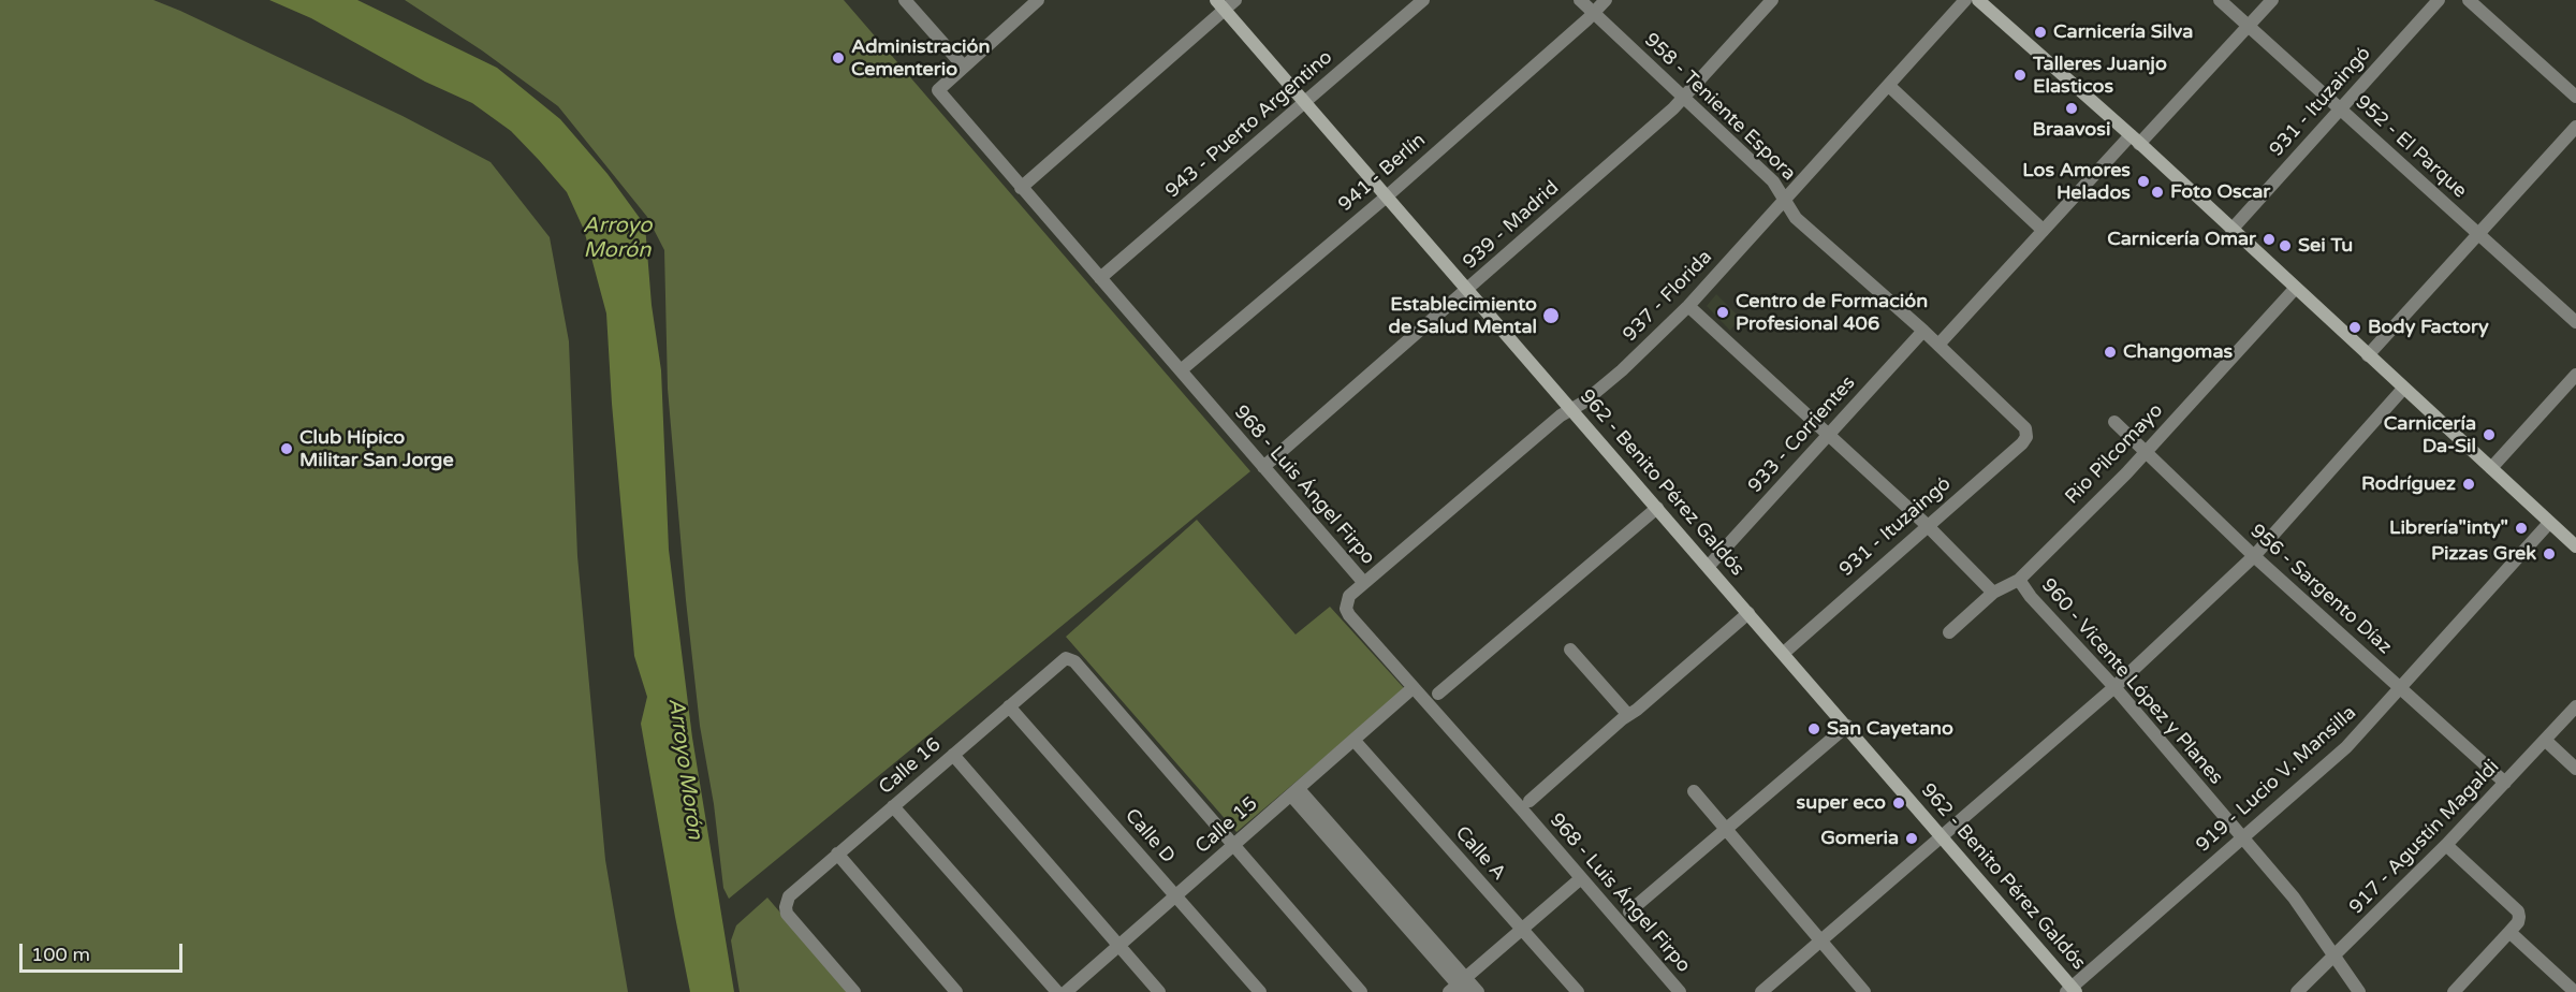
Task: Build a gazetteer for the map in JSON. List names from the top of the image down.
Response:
{
  "streets": {
    "main road": ["962 - Benito Pérez Galdós"],
    "street": [
      "931 - Ituzaingó",
      "958 - Teniente Espora",
      "943 - Puerto Argentino",
      "952 - El Parque",
      "941 - Berlín",
      "939 - Madrid",
      "937 - Florida",
      "933 - Corrientes",
      "Rio Pilcomayo",
      "968 - Luis Ángel Firpo",
      "956 - Sargento Díaz",
      "960 - Vicente López y Planes",
      "Calle 16",
      "919 - Lucio V. Mansilla",
      "Calle 15",
      "Calle D",
      "917 - Agustín Magaldi",
      "Calle A"
    ]
  },
  "crossings": [
    ["931 - Ituzaingó", "958 - Teniente Espora"],
    ["931 - Ituzaingó", "952 - El Parque"],
    ["931 - Ituzaingó", "962 - Benito Pérez Galdós"],
    ["958 - Teniente Espora", "941 - Berlín"],
    ["958 - Teniente Espora", "939 - Madrid"],
    ["958 - Teniente Espora", "937 - Florida"],
    ["958 - Teniente Espora", "933 - Corrientes"],
    ["943 - Puerto Argentino", "962 - Benito Pérez Galdós"],
    ["943 - Puerto Argentino", "968 - Luis Ángel Firpo"],
    ["941 - Berlín", "962 - Benito Pérez Galdós"],
    ["941 - Berlín", "968 - Luis Ángel Firpo"],
    ["939 - Madrid", "962 - Benito Pérez Galdós"],
    ["939 - Madrid", "968 - Luis Ángel Firpo"],
    ["937 - Florida", "962 - Benito Pérez Galdós"],
    ["937 - Florida", "968 - Luis Ángel Firpo"],
    ["933 - Corrientes", "962 - Benito Pérez Galdós"],
    ["Rio Pilcomayo", "956 - Sargento Díaz"],
    ["Rio Pilcomayo", "960 - Vicente López y Planes"],
    ["962 - Benito Pérez Galdós", "919 - Lucio V. Mansilla"],
    ["968 - Luis Ángel Firpo", "Calle 15"],
    ["956 - Sargento Díaz", "919 - Lucio V. Mansilla"],
    ["956 - Sargento Díaz", "917 - Agustín Magaldi"],
    ["960 - Vicente López y Planes", "919 - Lucio V. Mansilla"],
    ["960 - Vicente López y Planes", "917 - Agustín Magaldi"],
    ["Calle 16", "Calle 15"],
    ["Calle 16", "Calle D"],
    ["Calle 15", "Calle D"],
    ["Calle 15", "Calle A"]
  ],
  "water": ["Arroyo Morón"],
  "places": [
    "Carnicería Silva",
    "Administración Cementerio",
    "Talleres Juanjo Elasticos",
    "Braavosi",
    "Los Amores Helados",
    "Foto Oscar",
    "Carnicería Omar",
    "Sei Tu",
    "Centro de Formación Profesional 406",
    "Establecimiento de Salud Mental",
    "Body Factory",
    "Changomas",
    "Carnicería Da-Sil",
    "Club Hípico Militar San Jorge",
    "Rodríguez",
    "Librería\"inty\"",
    "Pizzas Grek",
    "San Cayetano",
    "super eco",
    "Gomeria"
  ],
  "scale_bar": "100 m"
}
